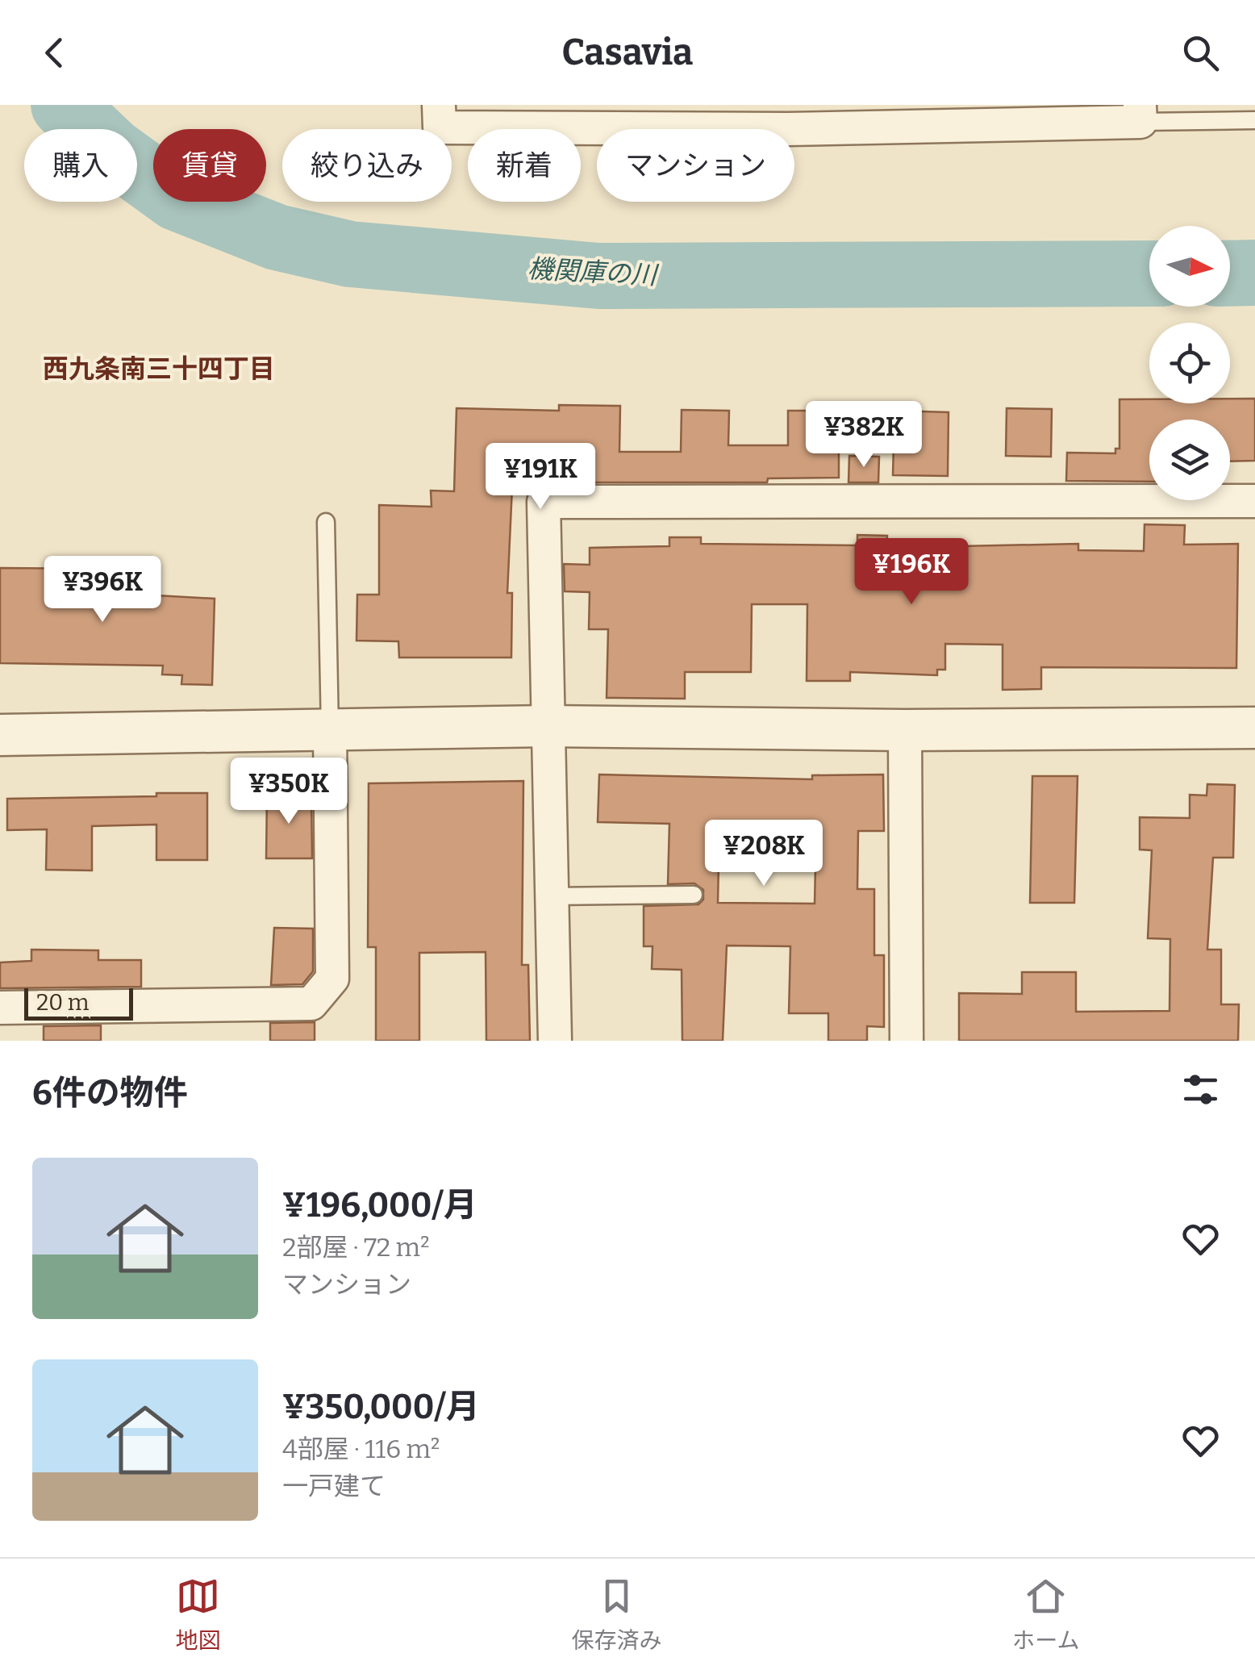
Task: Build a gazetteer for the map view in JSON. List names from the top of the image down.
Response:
{
  "districts": ["西九条南三十四丁目"],
  "water": ["機関庫の川"],
  "scale_bar": "20 m",
  "north": "right",
  "page": {
    "header": "Casavia",
    "chip": [
      "購入",
      "賃貸",
      "絞り込み",
      "新着",
      "マンション"
    ],
    "price": [
      "¥382K",
      "¥191K",
      "¥196K",
      "¥396K",
      "¥350K",
      "¥208K"
    ],
    "scale": "20 m",
    "heading": "6件の物件",
    "list": [
      {
        "name": "¥196,000/月",
        "note": "2部屋 · 72 m² · マンション"
      },
      {
        "name": "¥350,000/月",
        "note": "4部屋 · 116 m² · 一戸建て"
      }
    ],
    "tabs": ["地図", "保存済み", "ホーム"]
  }
}
